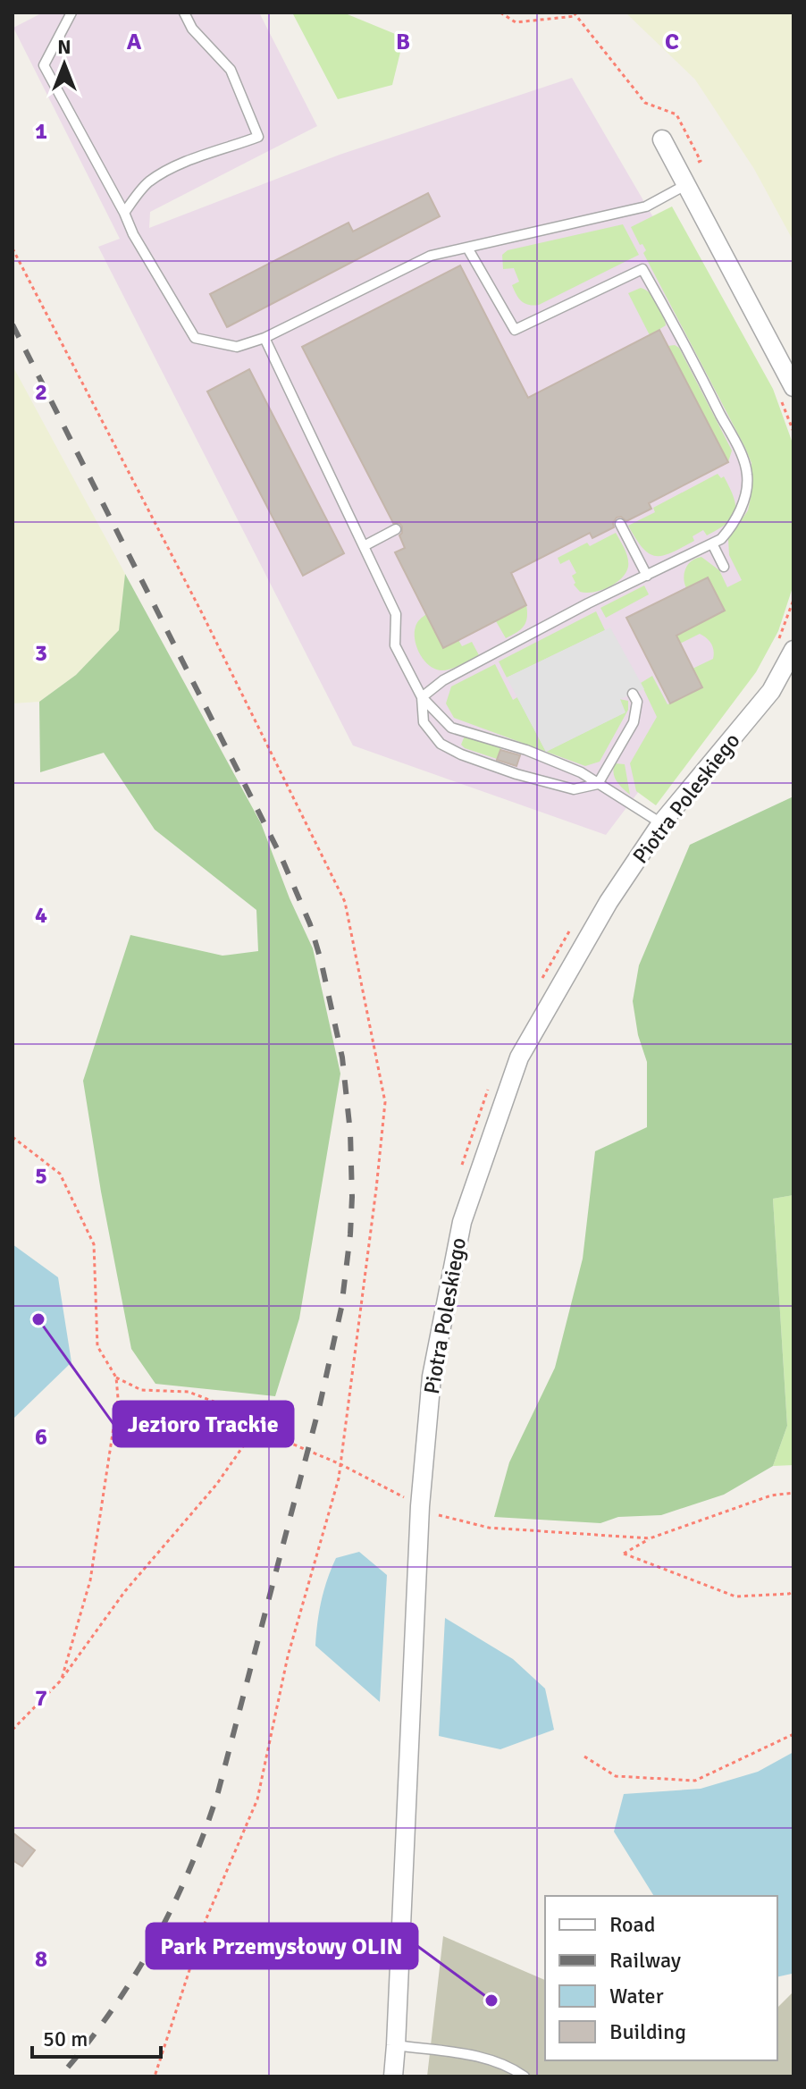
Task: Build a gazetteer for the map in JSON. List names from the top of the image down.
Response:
{
  "streets": {
    "street": ["Piotra Poleskiego"]
  },
  "places": ["Jezioro Trackie", "Park Przemysłowy OLIN"],
  "legend": [
    "Road",
    "Railway",
    "Water",
    "Building"
  ],
  "scale_bar": "50 m",
  "north": "top",
  "grid": {
    "columns": ["A", "B", "C"],
    "rows": [
      "1",
      "2",
      "3",
      "4",
      "5",
      "6",
      "7",
      "8"
    ]
  }
}
